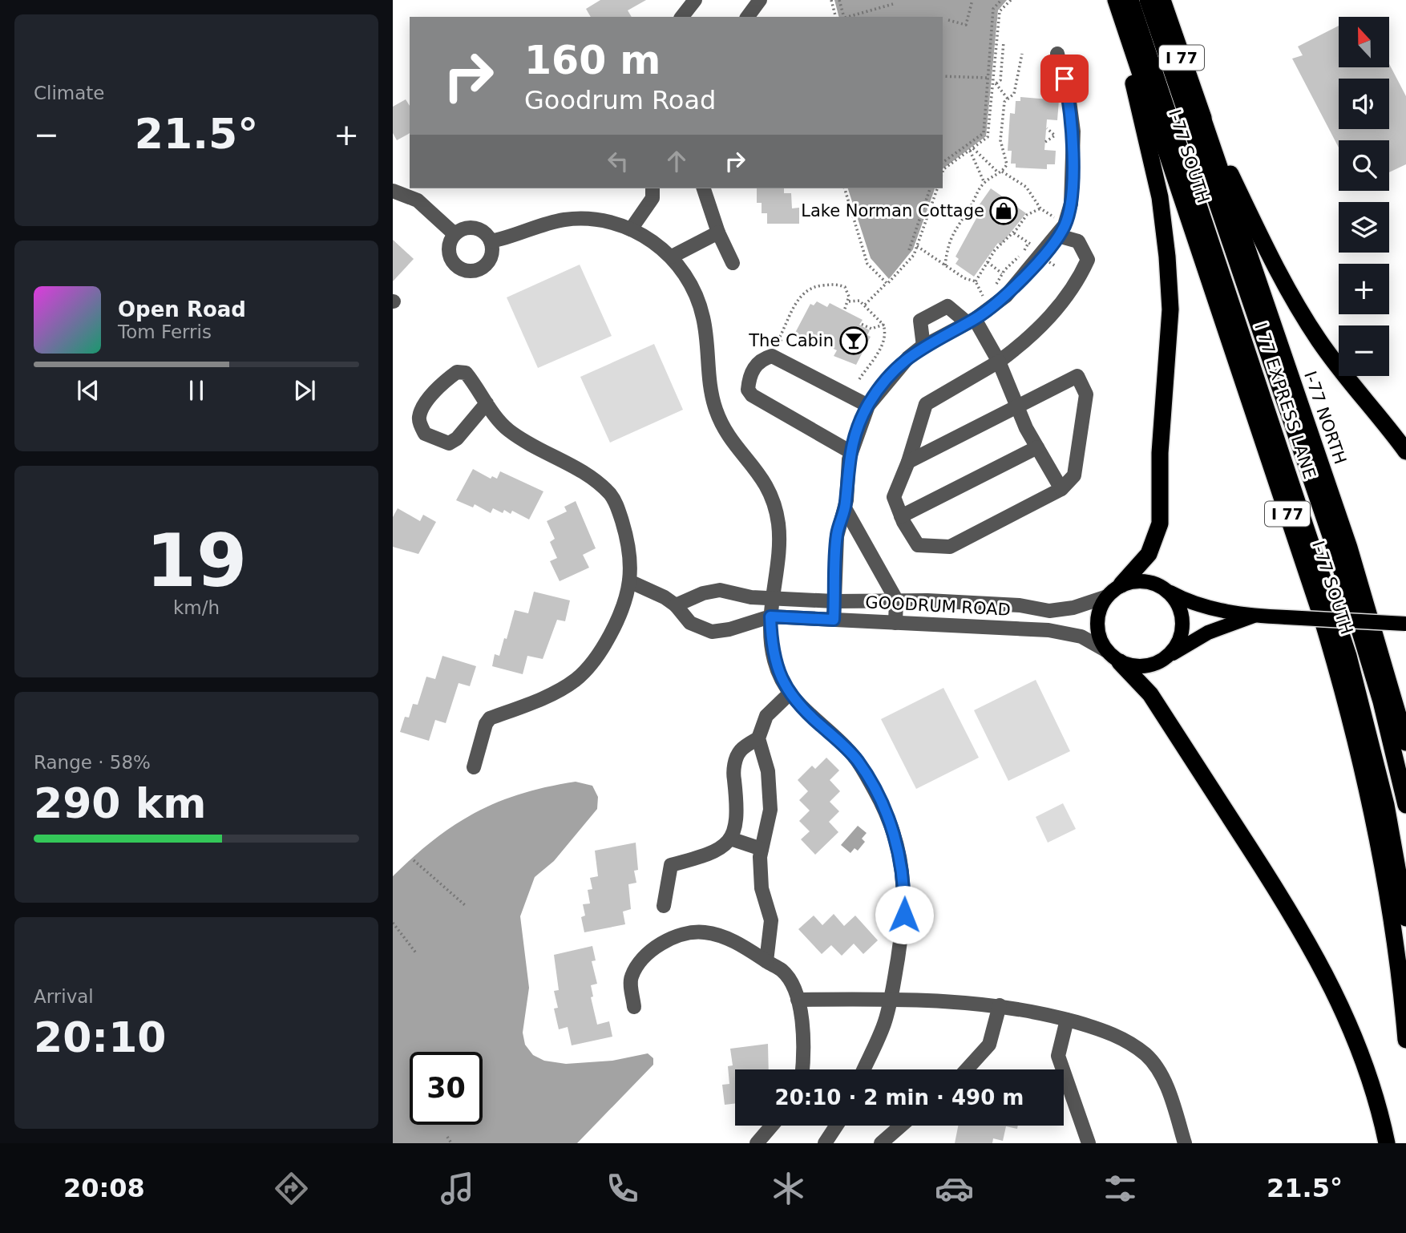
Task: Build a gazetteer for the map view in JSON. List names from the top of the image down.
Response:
{
  "streets": {
    "highway": [
      "I 77",
      "I-77 SOUTH",
      "I 77 EXPRESS LANE",
      "I-77 NORTH"
    ],
    "street": ["GOODRUM ROAD"]
  },
  "crossings": [
    ["I 77", "I-77 NORTH"]
  ],
  "places": {
    "shop": ["Lake Norman Cottage"],
    "bar": ["The Cabin"]
  },
  "north": "top",
  "page": {
    "tile": [
      "Climate",
      ["19", "km/h"],
      ["Range · 58%", "290 km"],
      ["Arrival", "20:10"]
    ],
    "map_buttons": ["+", "−"],
    "turn": ["160 m", "Goodrum Road"],
    "heat": ["−", "21.5°", "+"],
    "song": ["Open Road", "Tom Ferris"],
    "limit": "30",
    "trip": "20:10 · 2 min · 490 m",
    "tabs": ["20:08", "21.5°"]
  }
}
